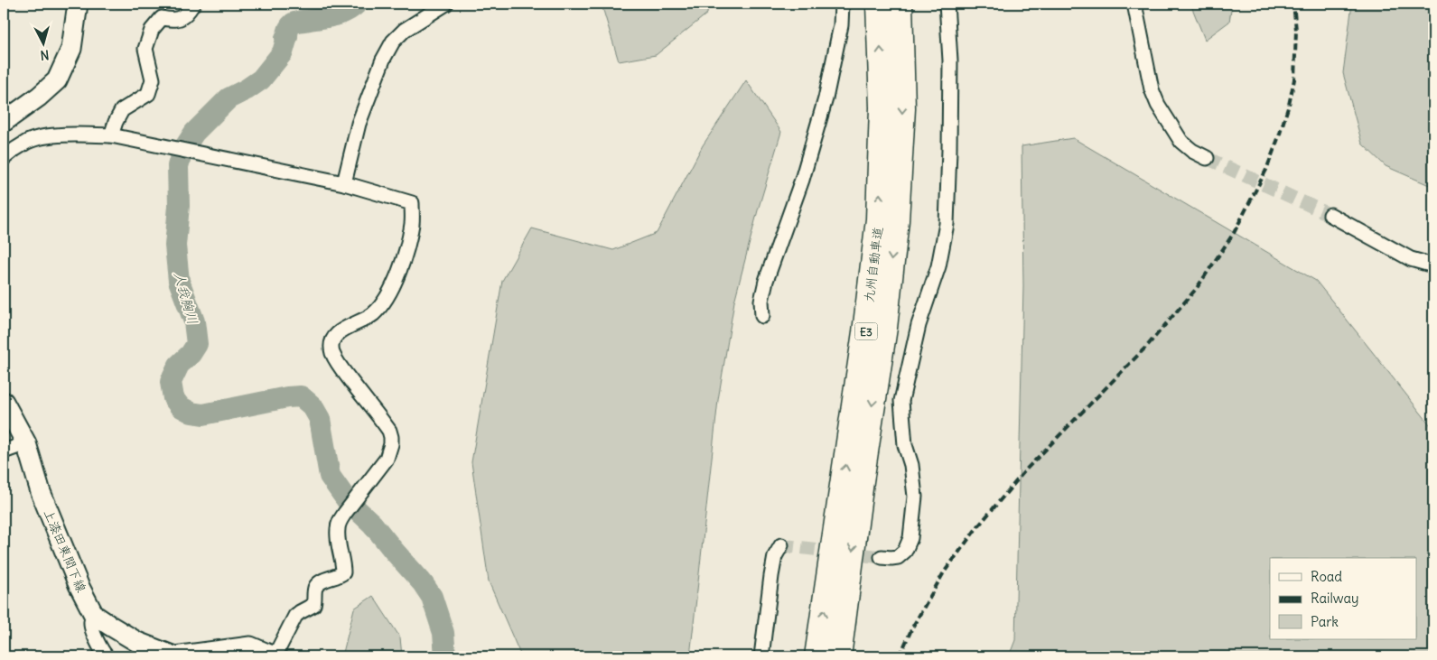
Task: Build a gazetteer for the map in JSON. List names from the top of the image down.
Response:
{
  "streets": {
    "highway": ["九州自動車道", "E3"],
    "main road": ["上漆田東間下線"]
  },
  "water": ["人我胸川"],
  "legend": ["Road", "Railway", "Park"],
  "north": "bottom"
}
